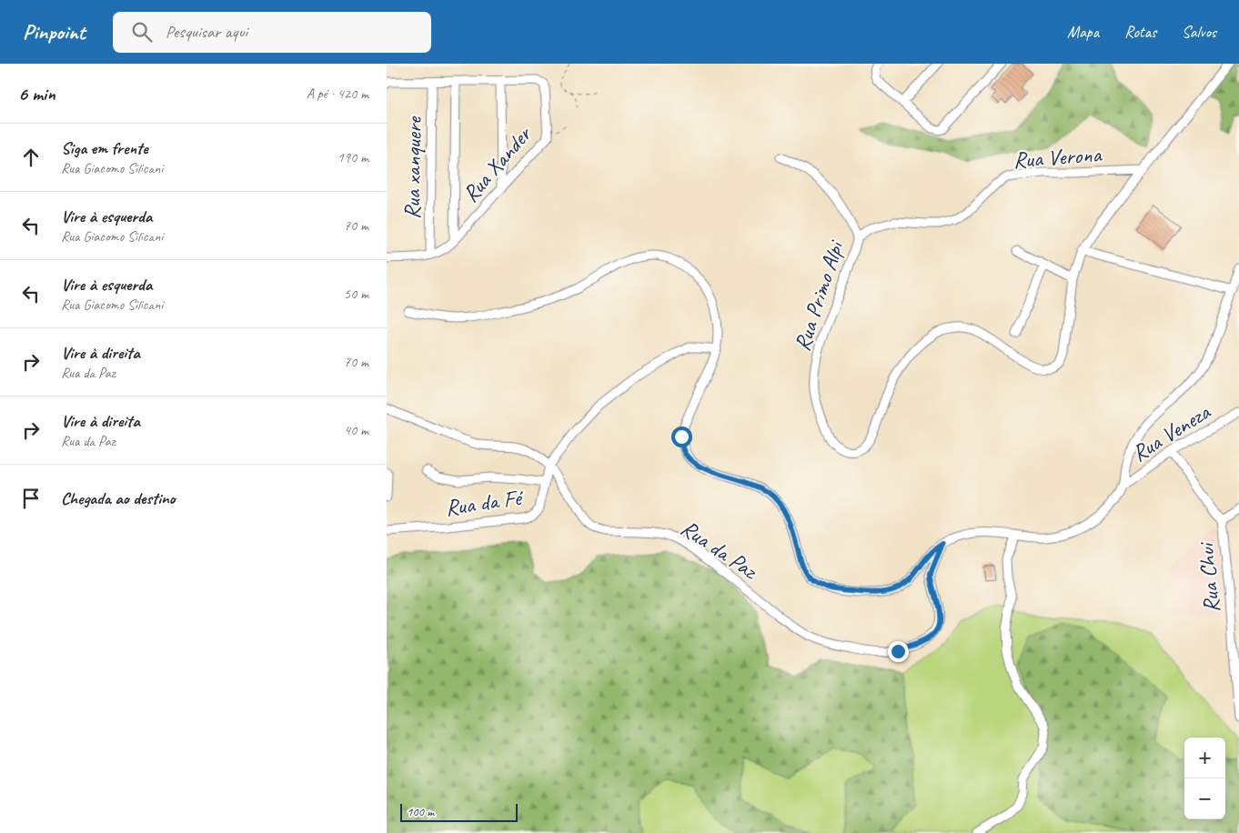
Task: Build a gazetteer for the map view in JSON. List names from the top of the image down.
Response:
{
  "streets": {
    "street": [
      "Rua Verona",
      "Rua Xander",
      "Rua xanquere",
      "Rua Primo Alpi",
      "Rua Veneza",
      "Rua da Fé",
      "Rua da Paz",
      "Rua Chui"
    ]
  },
  "crossings": [
    ["Rua Verona", "Rua Primo Alpi"],
    ["Rua Xander", "Rua xanquere"],
    ["Rua Veneza", "Rua Chui"],
    ["Rua da Fé", "Rua da Paz"]
  ],
  "scale_bar": "100 m",
  "page": {
    "header": "Pinpoint",
    "search": "Pesquisar aqui",
    "nav": ["Mapa", "Rotas", "Salvos"],
    "heading": ["6 min", "A pé · 420 m"],
    "list": [
      ["Siga em frente", "Rua Giacomo Silicani", "190 m"],
      ["Vire à esquerda", "Rua Giacomo Silicani", "70 m"],
      ["Vire à esquerda", "Rua Giacomo Silicani", "50 m"],
      ["Vire à direita", "Rua da Paz", "70 m"],
      ["Vire à direita", "Rua da Paz", "40 m"],
      "Chegada ao destino"
    ],
    "map_buttons": ["+", "−"],
    "scale": "100 m"
  }
}
